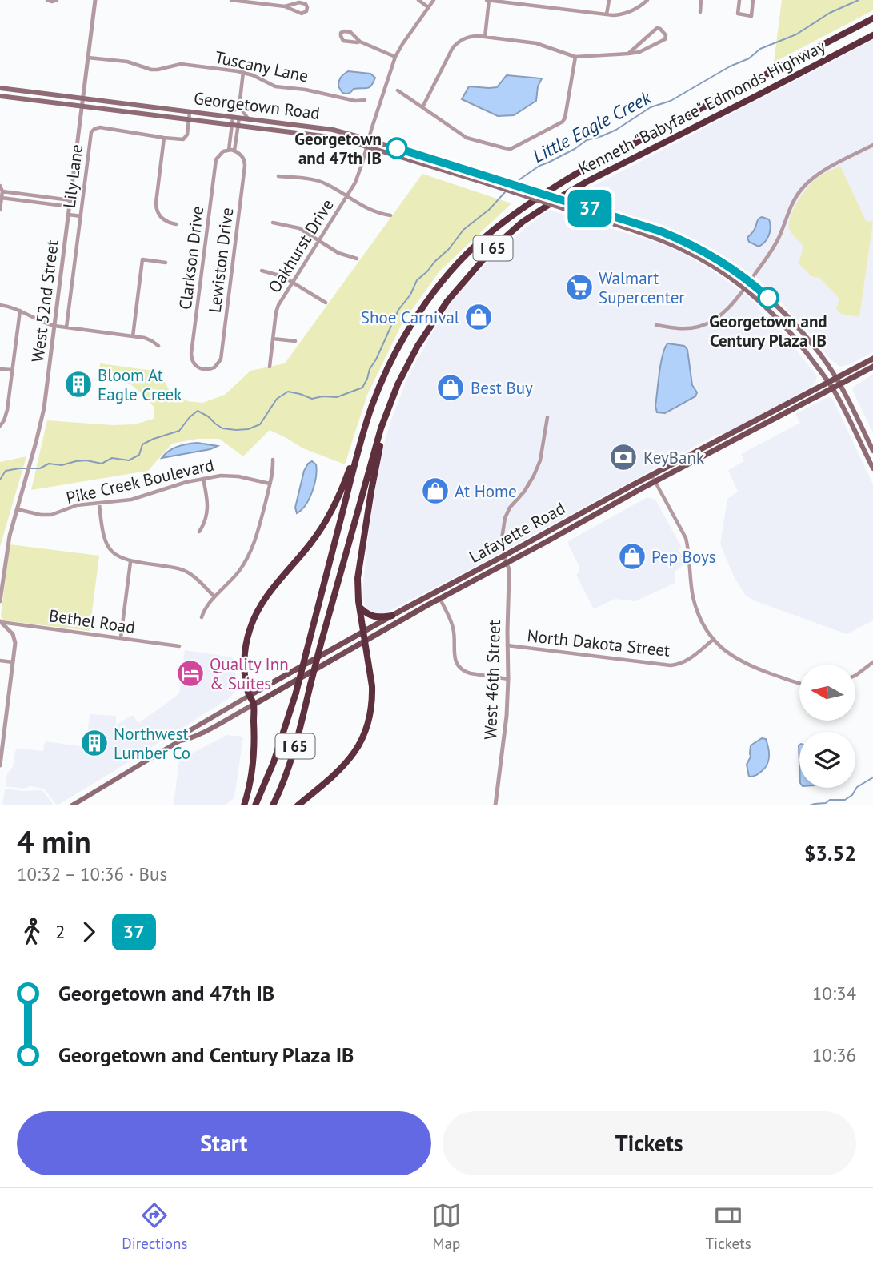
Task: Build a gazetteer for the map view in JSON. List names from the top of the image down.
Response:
{
  "streets": {
    "highway": ["Kenneth \"Babyface\" Edmonds Highway", "I 65"],
    "main road": ["Georgetown Road", "Lafayette Road"],
    "street": [
      "Tuscany Lane",
      "Lily Lane",
      "Oakhurst Drive",
      "Clarkson Drive",
      "Lewiston Drive",
      "West 52nd Street",
      "Pike Creek Boulevard",
      "Bethel Road",
      "North Dakota Street",
      "West 46th Street"
    ]
  },
  "crossings": [
    ["Tuscany Lane", "West 52nd Street"],
    ["Georgetown Road", "Oakhurst Drive"],
    ["Georgetown Road", "Clarkson Drive"],
    ["Georgetown Road", "West 52nd Street"],
    ["Georgetown Road", "Lafayette Road"],
    ["Clarkson Drive", "Lewiston Drive"],
    ["West 52nd Street", "Pike Creek Boulevard"],
    ["Lafayette Road", "West 46th Street"],
    ["North Dakota Street", "West 46th Street"]
  ],
  "water": ["Little Eagle Creek"],
  "places": {
    "other": ["Georgetown and 47th IB", "Georgetown and Century Plaza IB"],
    "supermarket": ["Walmart Supercenter"],
    "shop": [
      "Shoe Carnival",
      "Best Buy",
      "At Home",
      "Pep Boys"
    ],
    "building": ["Bloom At Eagle Creek", "Northwest Lumber Co"],
    "bank": ["KeyBank"],
    "hotel": ["Quality Inn & Suites"]
  },
  "lines": ["bus line 37"],
  "north": "left",
  "page": {
    "on_map": "37",
    "heading": ["4 min", "10:32 – 10:36 · Bus", "$3.52"],
    "legs": ["2", "37"],
    "list": [
      {
        "name": "Georgetown and 47th IB",
        "value": "10:34"
      },
      {
        "name": "Georgetown and Century Plaza IB",
        "value": "10:36"
      }
    ],
    "buttons": ["Start", "Tickets"],
    "tabs": ["Directions", "Map", "Tickets"]
  }
}
